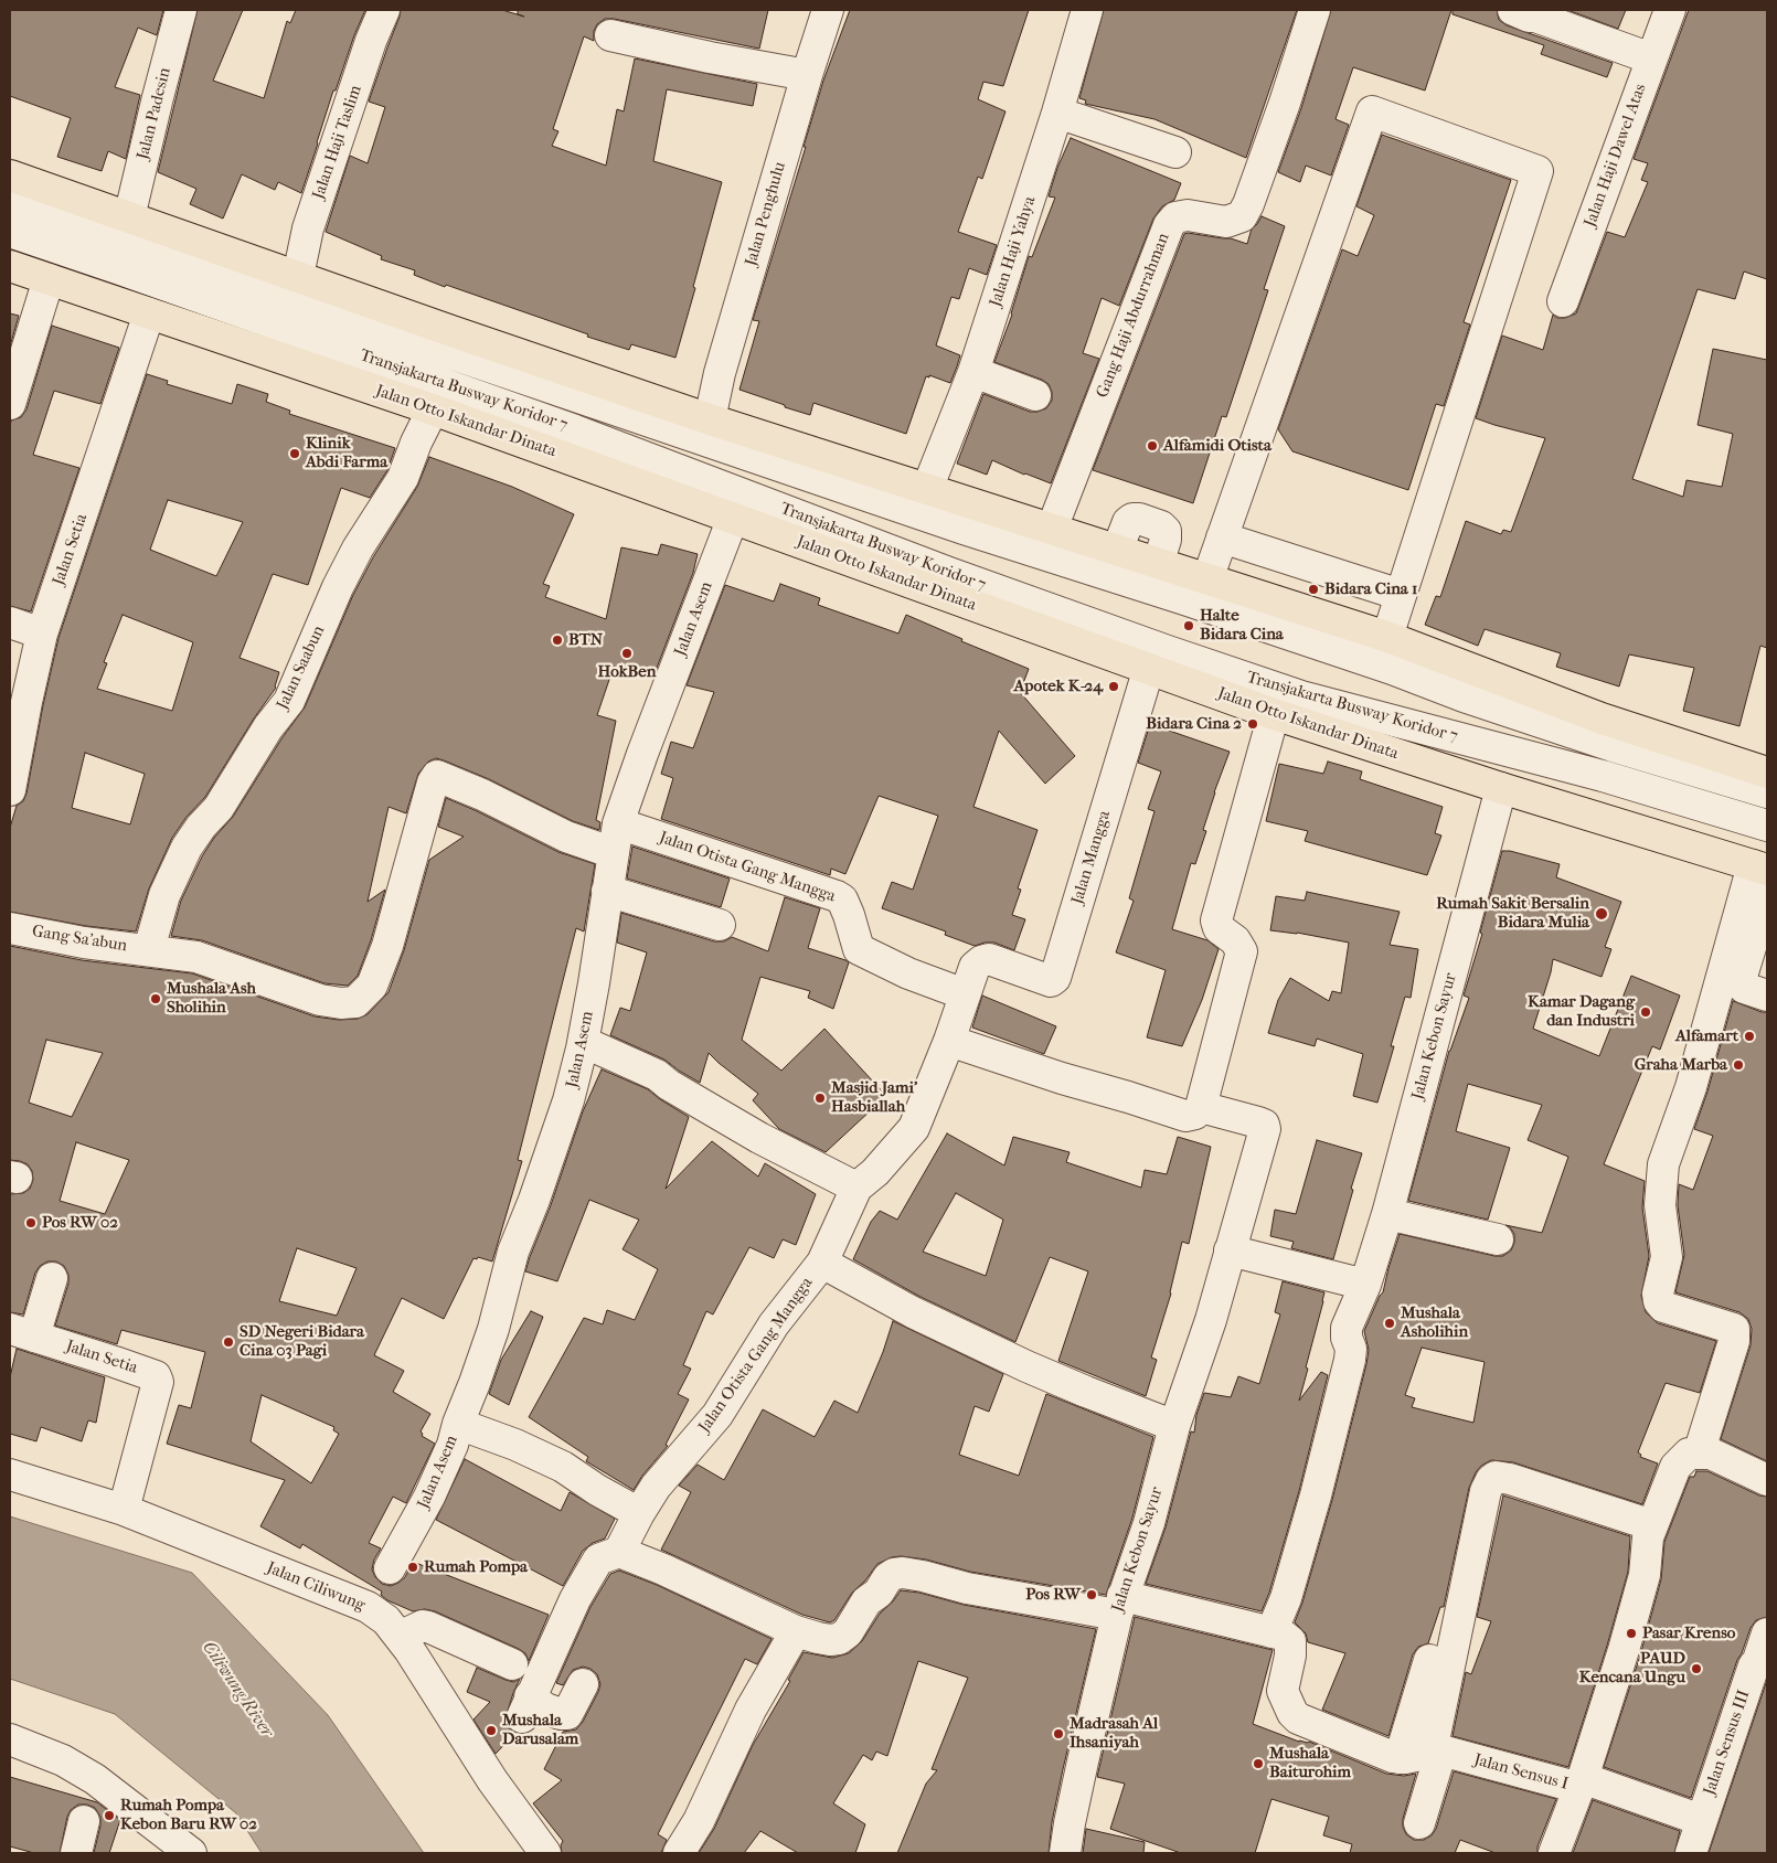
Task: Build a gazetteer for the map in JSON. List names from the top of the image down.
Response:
{
  "streets": {
    "main road": ["Jalan Otto Iskandar Dinata"],
    "street": [
      "Jalan Padesin",
      "Jalan Haji Taslim",
      "Jalan Haji Dawel Atas",
      "Jalan Penghulu",
      "Jalan Haji Yahya",
      "Gang Haji Abdurrahman",
      "Transjakarta Busway Koridor 7",
      "Jalan Setia",
      "Jalan Asem",
      "Jalan Saabun",
      "Jalan Mangga",
      "Jalan Otista Gang Mangga",
      "Gang Sa'abun",
      "Jalan Kebon Sayur",
      "Jalan Ciliwung",
      "Jalan Sensus III",
      "Jalan Sensus I"
    ]
  },
  "crossings": [
    ["Jalan Otto Iskandar Dinata", "Jalan Setia"],
    ["Jalan Otto Iskandar Dinata", "Jalan Asem"],
    ["Jalan Otto Iskandar Dinata", "Jalan Saabun"],
    ["Jalan Otto Iskandar Dinata", "Jalan Mangga"],
    ["Jalan Otto Iskandar Dinata", "Jalan Kebon Sayur"],
    ["Jalan Setia", "Jalan Ciliwung"],
    ["Jalan Asem", "Jalan Otista Gang Mangga"],
    ["Jalan Asem", "Gang Sa'abun"],
    ["Jalan Saabun", "Gang Sa'abun"],
    ["Jalan Mangga", "Jalan Otista Gang Mangga"],
    ["Jalan Otista Gang Mangga", "Jalan Kebon Sayur"],
    ["Jalan Kebon Sayur", "Jalan Sensus I"]
  ],
  "water": ["Ciliwung River"],
  "places": [
    "Alfamidi Otista",
    "Klinik Abdi Farma",
    "Bidara Cina 1",
    "Halte Bidara Cina",
    "BTN",
    "HokBen",
    "Apotek K-24",
    "Bidara Cina 2",
    "Rumah Sakit Bersalin Bidara Mulia",
    "Mushala Ash Sholihin",
    "Kamar Dagang dan Industri",
    "Alfamart",
    "Graha Marba",
    "Masjid Jami' Hasbiallah",
    "Pos RW 02",
    "Mushala Asholihin",
    "SD Negeri Bidara Cina 03 Pagi",
    "Rumah Pompa",
    "Pos RW",
    "Pasar Krenso",
    "PAUD Kencana Ungu",
    "Mushala Darusalam",
    "Madrasah Al Ihsaniyah",
    "Mushala Baiturohim",
    "Rumah Pompa Kebon Baru RW 02"
  ]
}
